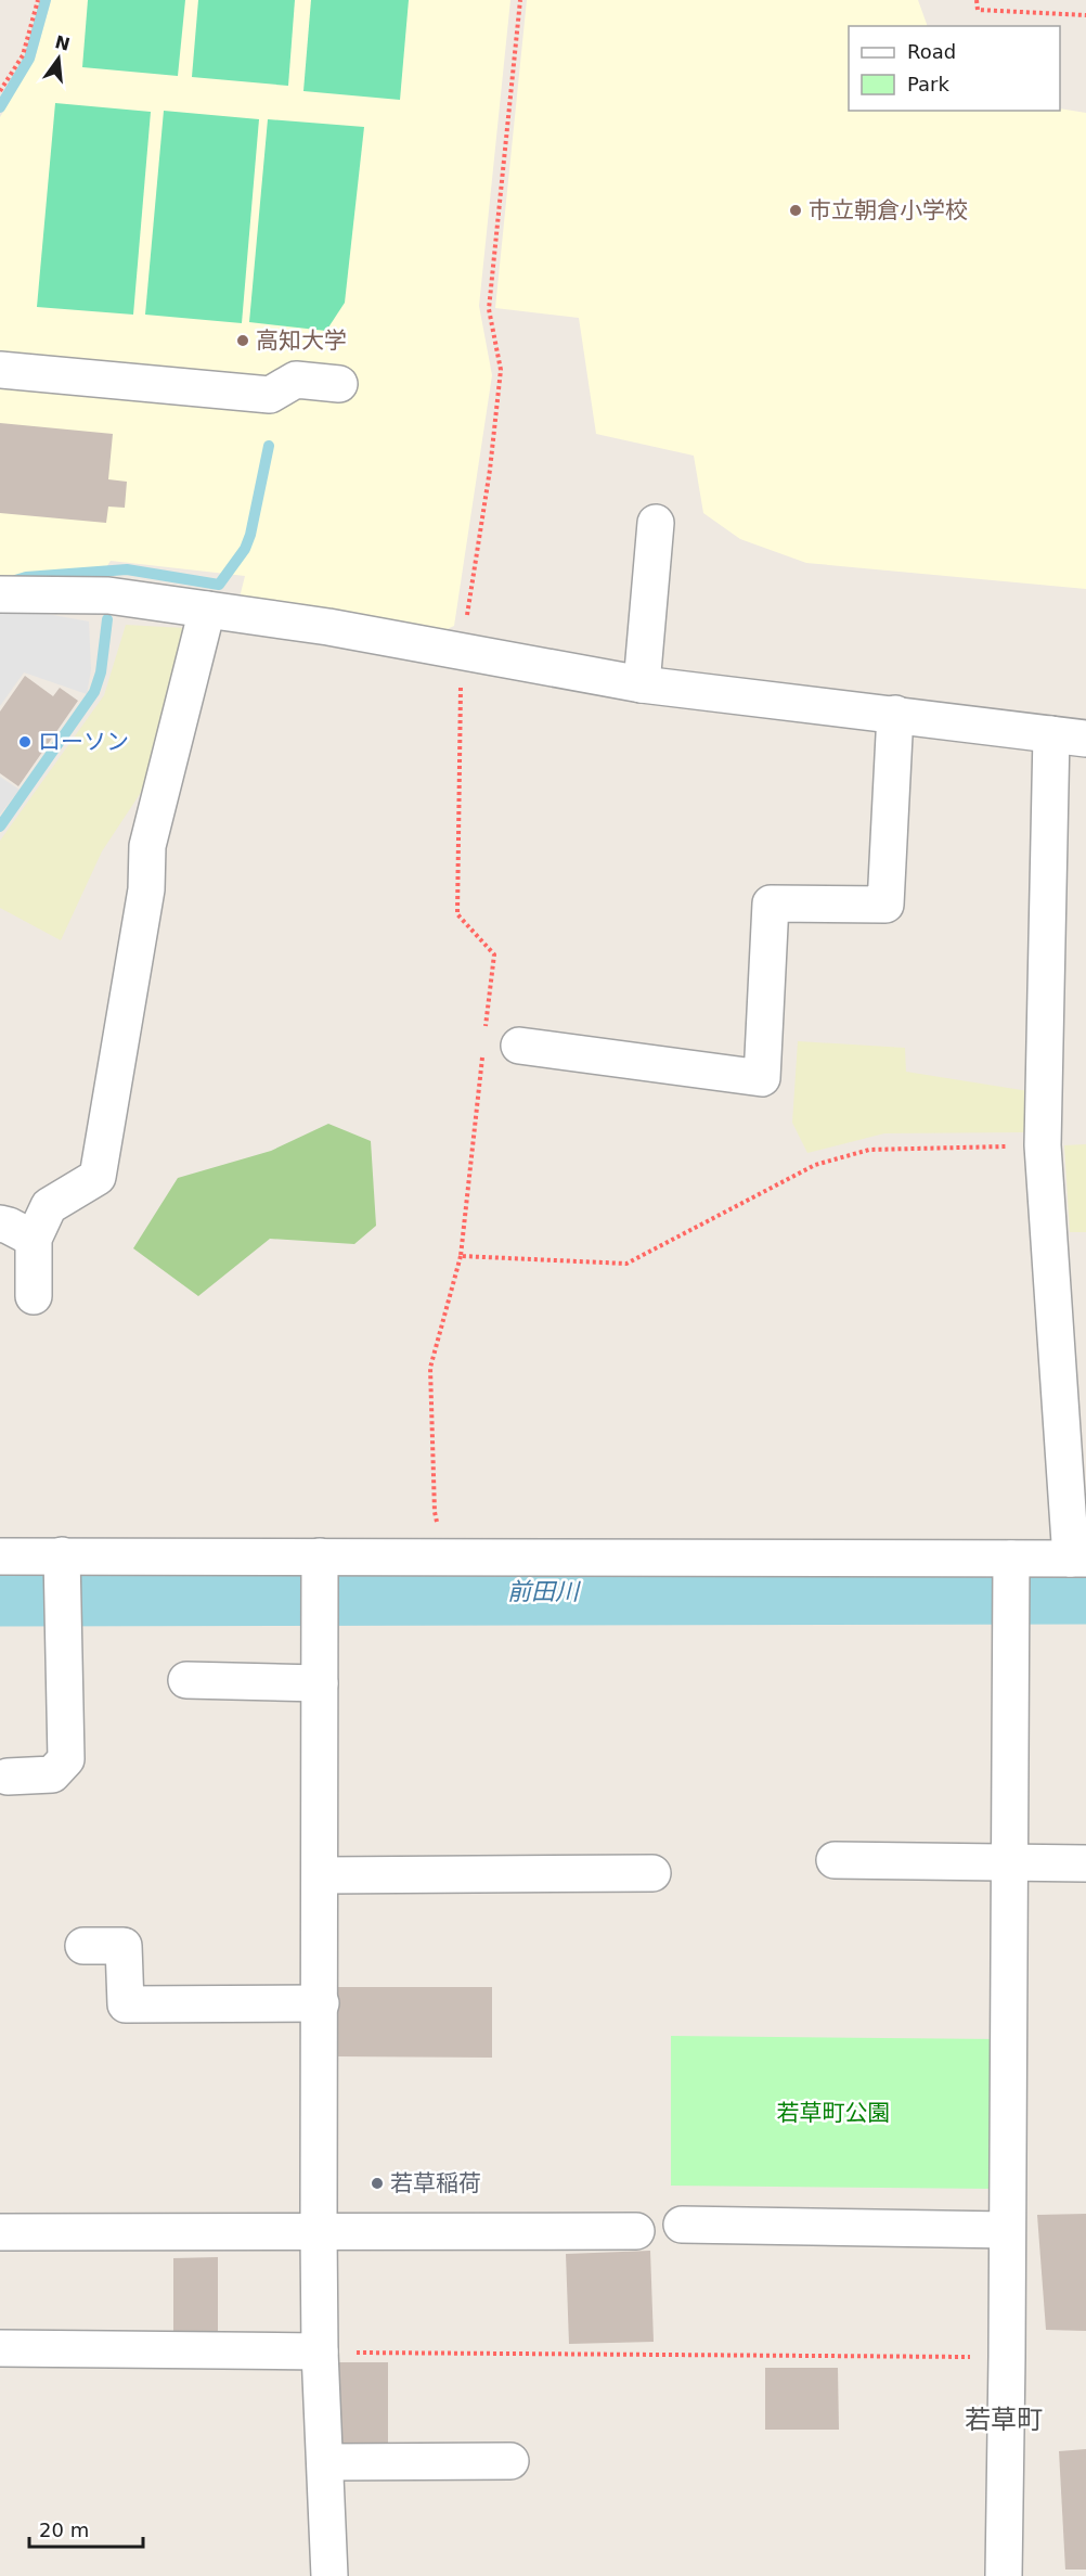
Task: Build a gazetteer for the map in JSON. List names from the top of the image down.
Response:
{
  "districts": ["若草町"],
  "water": ["前田川"],
  "parks": ["若草町公園"],
  "places": [
    "市立朝倉小学校",
    "高知大学",
    "ローソン",
    "若草稲荷"
  ],
  "legend": ["Road", "Park"],
  "scale_bar": "20 m",
  "north": "top"
}
